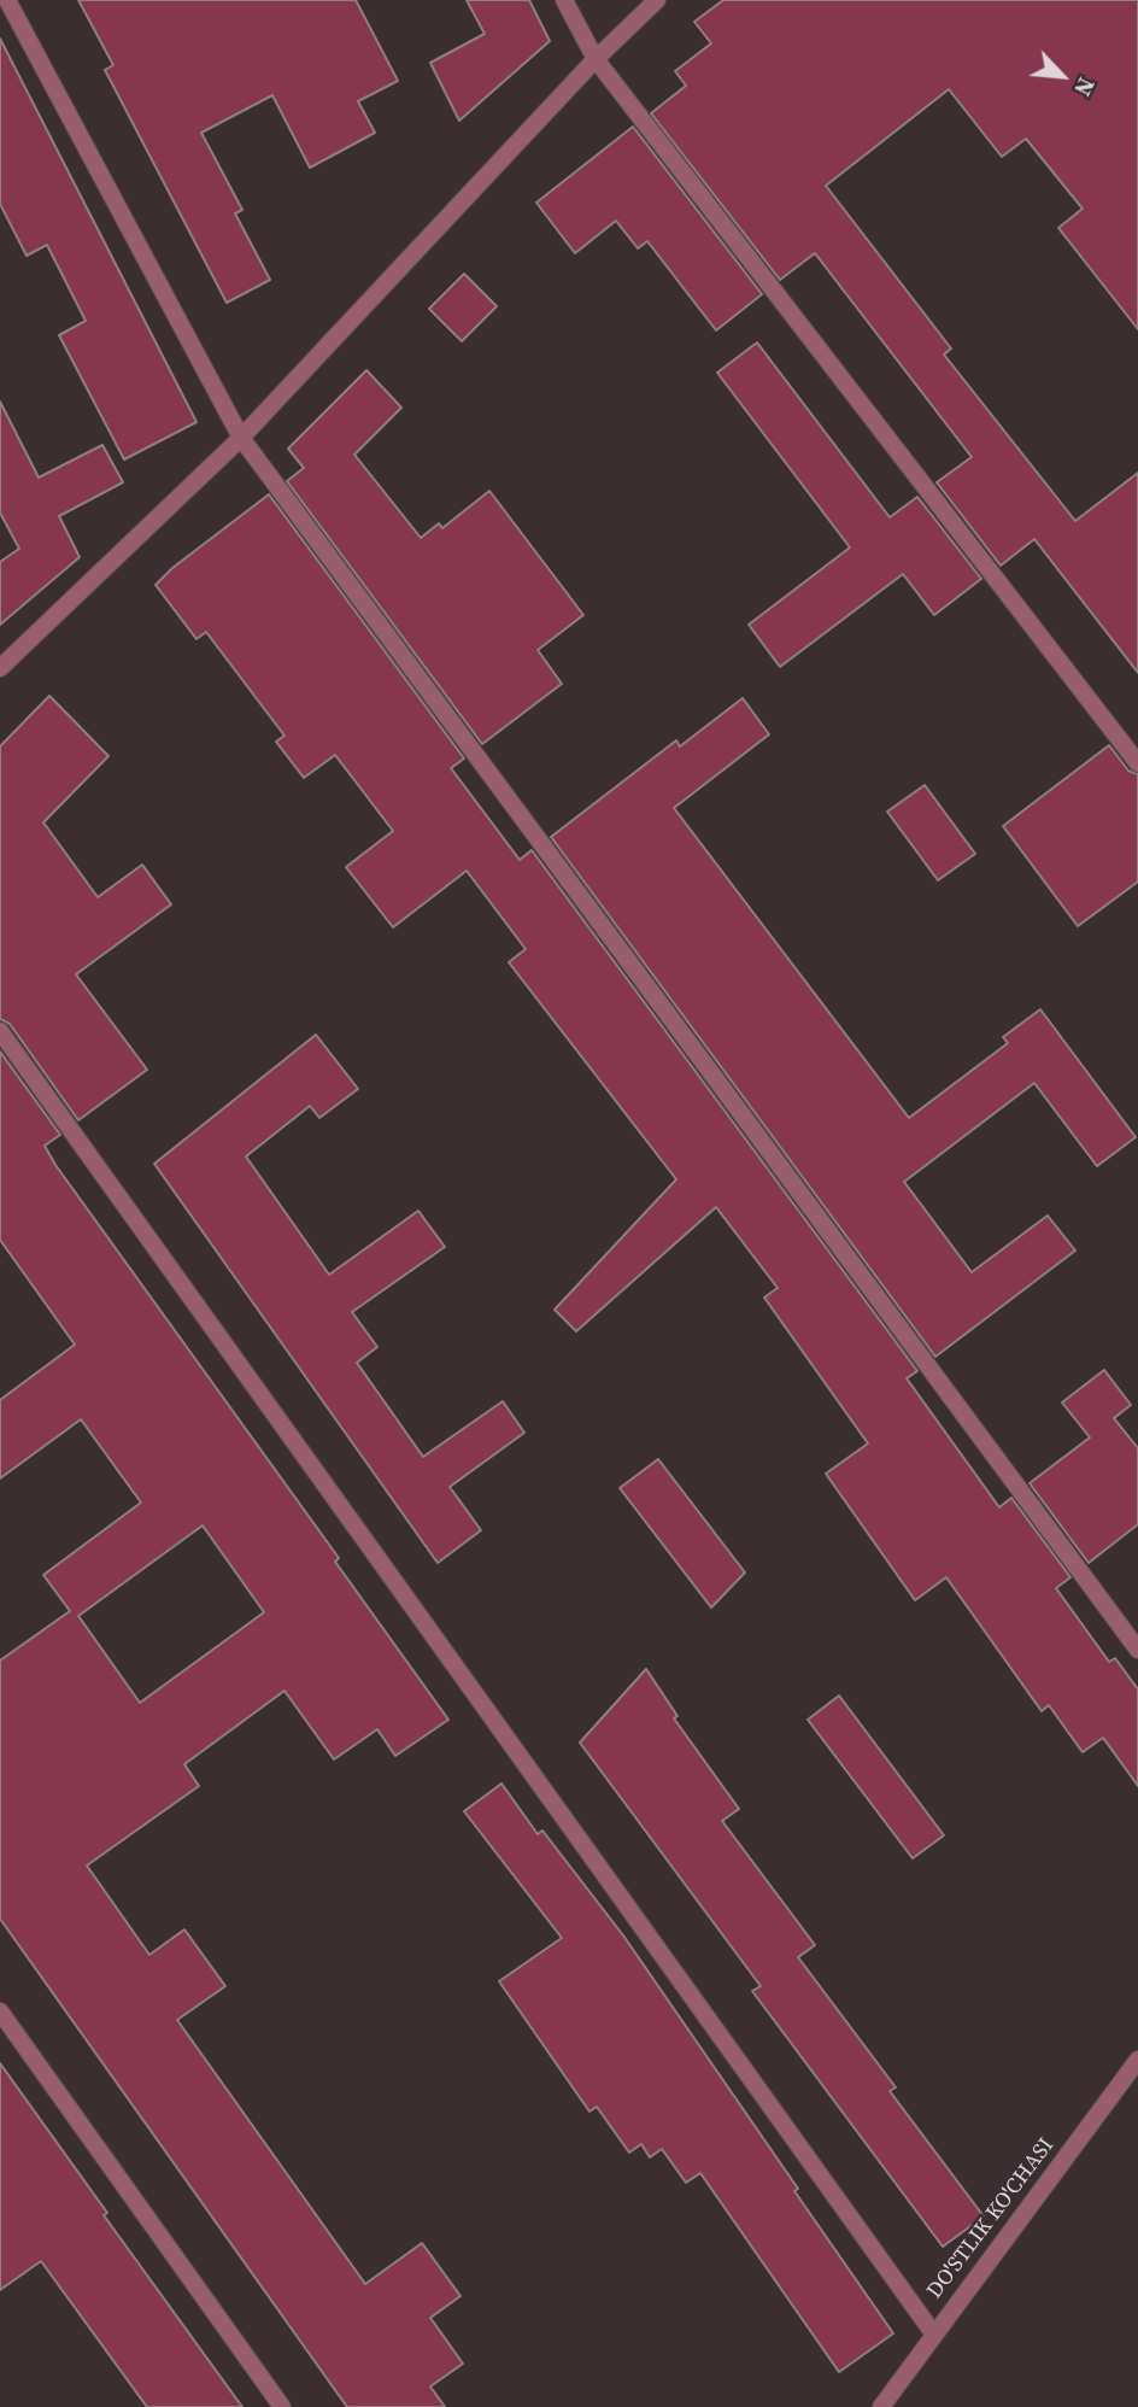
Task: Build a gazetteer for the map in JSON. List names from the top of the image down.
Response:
{
  "streets": {
    "street": ["DO'STLIK KO'CHASI"]
  },
  "north": "bottom right"
}
